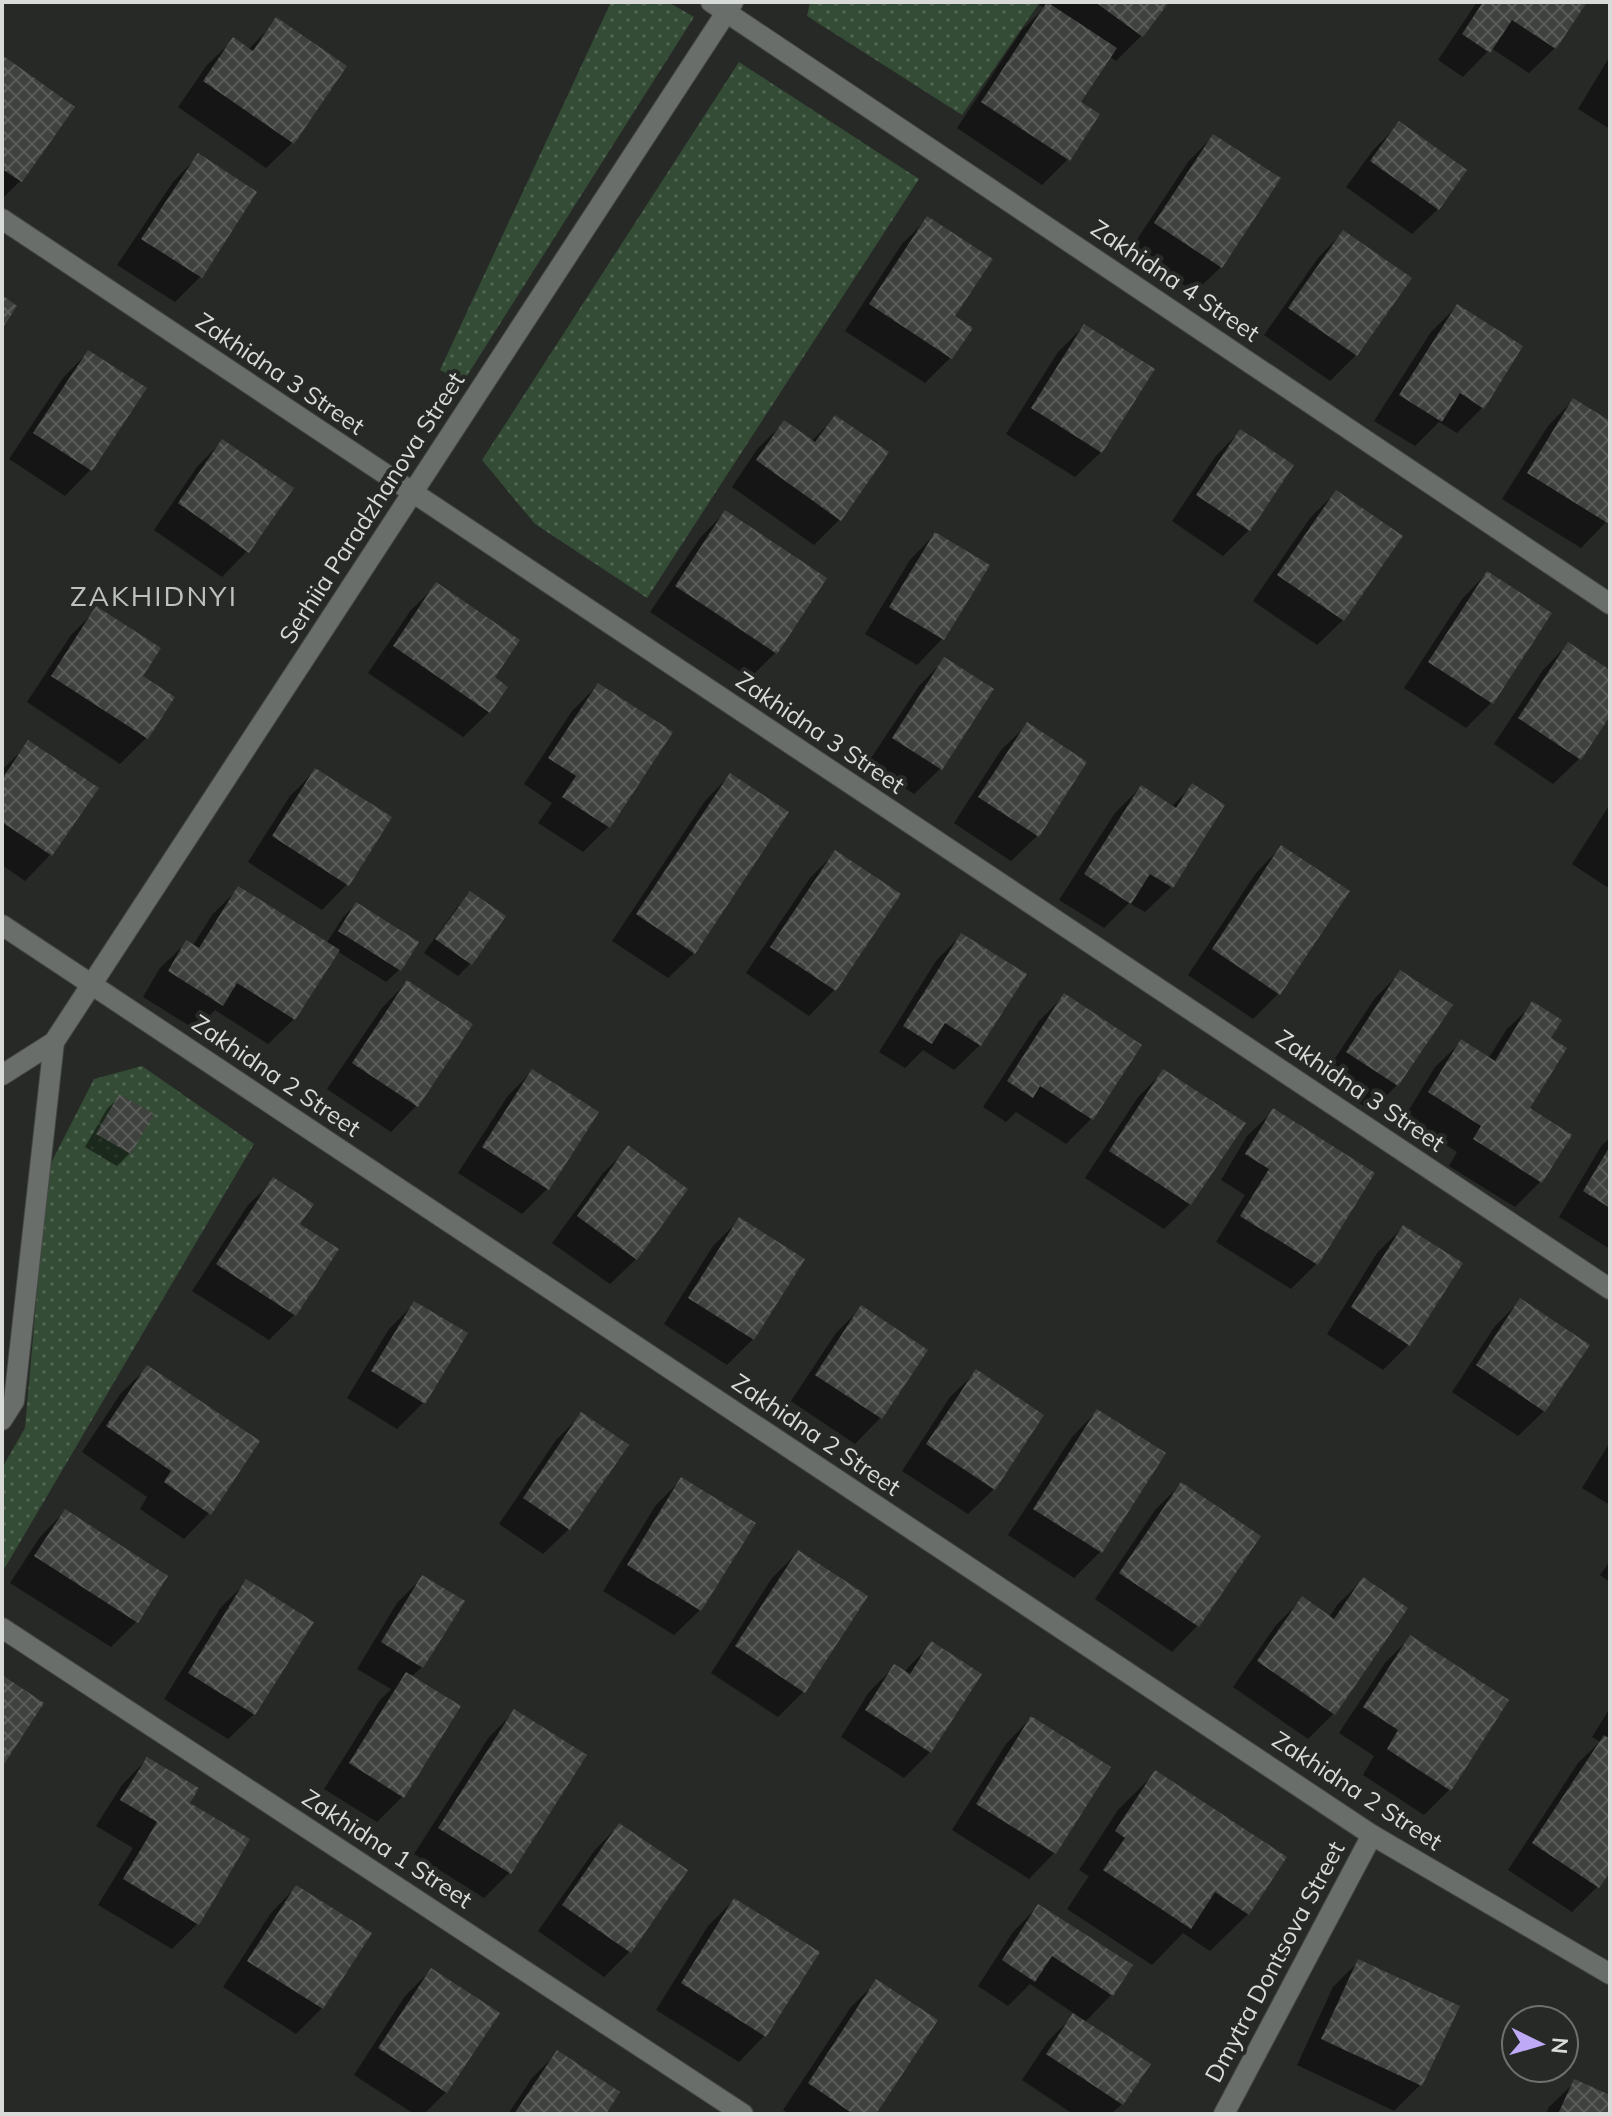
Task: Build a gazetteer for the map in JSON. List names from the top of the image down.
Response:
{
  "streets": {
    "street": [
      "Zakhidna 4 Street",
      "Zakhidna 3 Street",
      "Serhiia Paradzhanova Street",
      "Zakhidna 2 Street",
      "Zakhidna 1 Street",
      "Dmytra Dontsova Street"
    ]
  },
  "crossings": [
    ["Zakhidna 4 Street", "Serhiia Paradzhanova Street"],
    ["Zakhidna 3 Street", "Serhiia Paradzhanova Street"],
    ["Serhiia Paradzhanova Street", "Zakhidna 2 Street"],
    ["Zakhidna 2 Street", "Dmytra Dontsova Street"]
  ],
  "districts": ["ZAKHIDNYI"],
  "north": "right"
}
